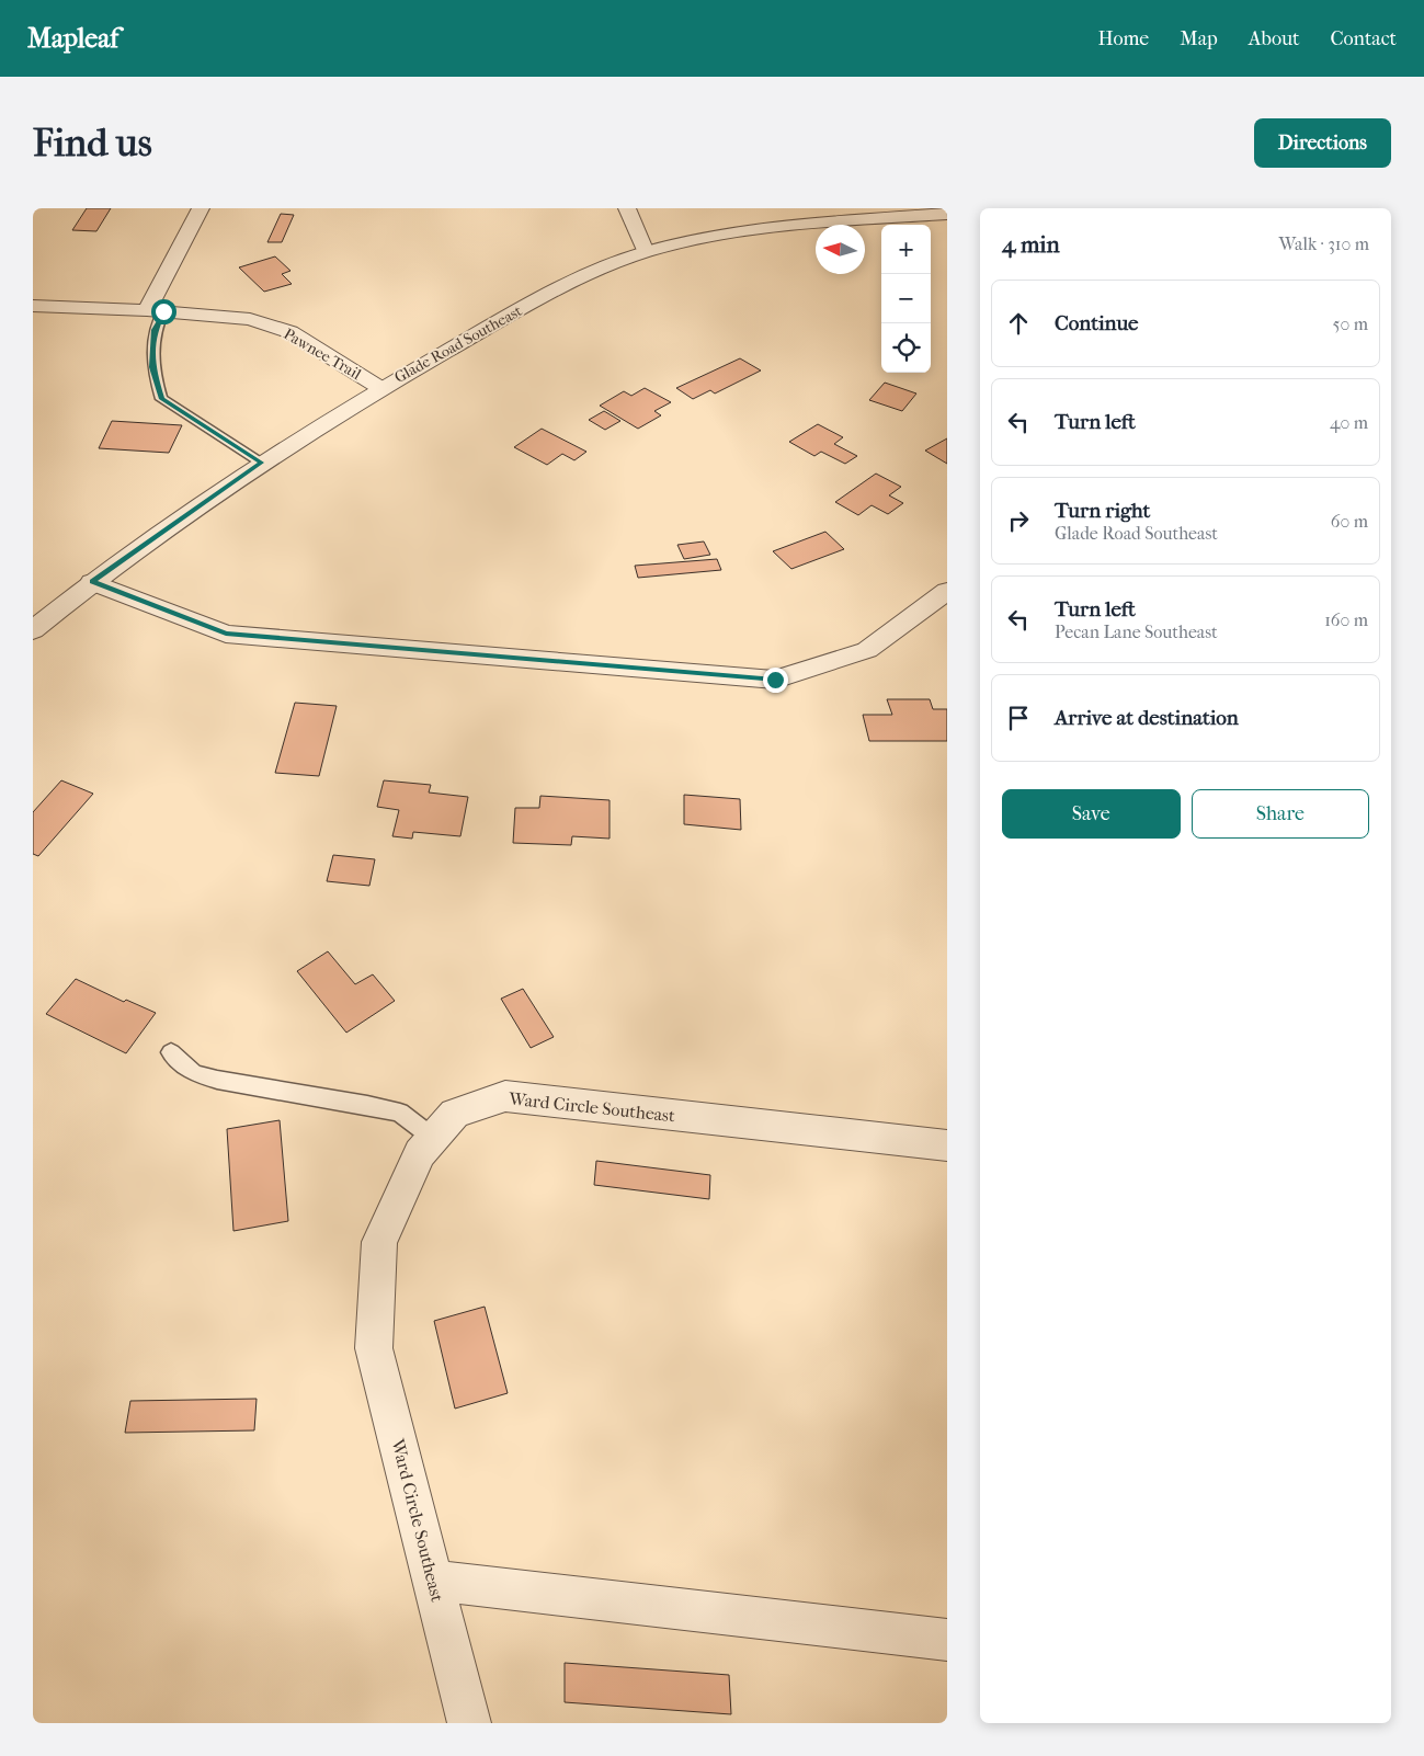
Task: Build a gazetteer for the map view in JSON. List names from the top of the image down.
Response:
{
  "streets": {
    "street": ["Glade Road Southeast", "Pawnee Trail", "Ward Circle Southeast"]
  },
  "crossings": [
    ["Glade Road Southeast", "Pawnee Trail"]
  ],
  "north": "left",
  "page": {
    "header": "Mapleaf",
    "nav": [
      "Home",
      "Map",
      "About",
      "Contact"
    ],
    "buttons": [
      "Directions",
      ["Save", "Share"]
    ],
    "title": "Find us",
    "heading": ["4 min", "Walk · 310 m"],
    "map_buttons": ["+", "−"],
    "list": [
      ["Continue", "50 m"],
      ["Turn left", "40 m"],
      ["Turn right", "Glade Road Southeast", "60 m"],
      ["Turn left", "Pecan Lane Southeast", "160 m"],
      "Arrive at destination"
    ]
  }
}
